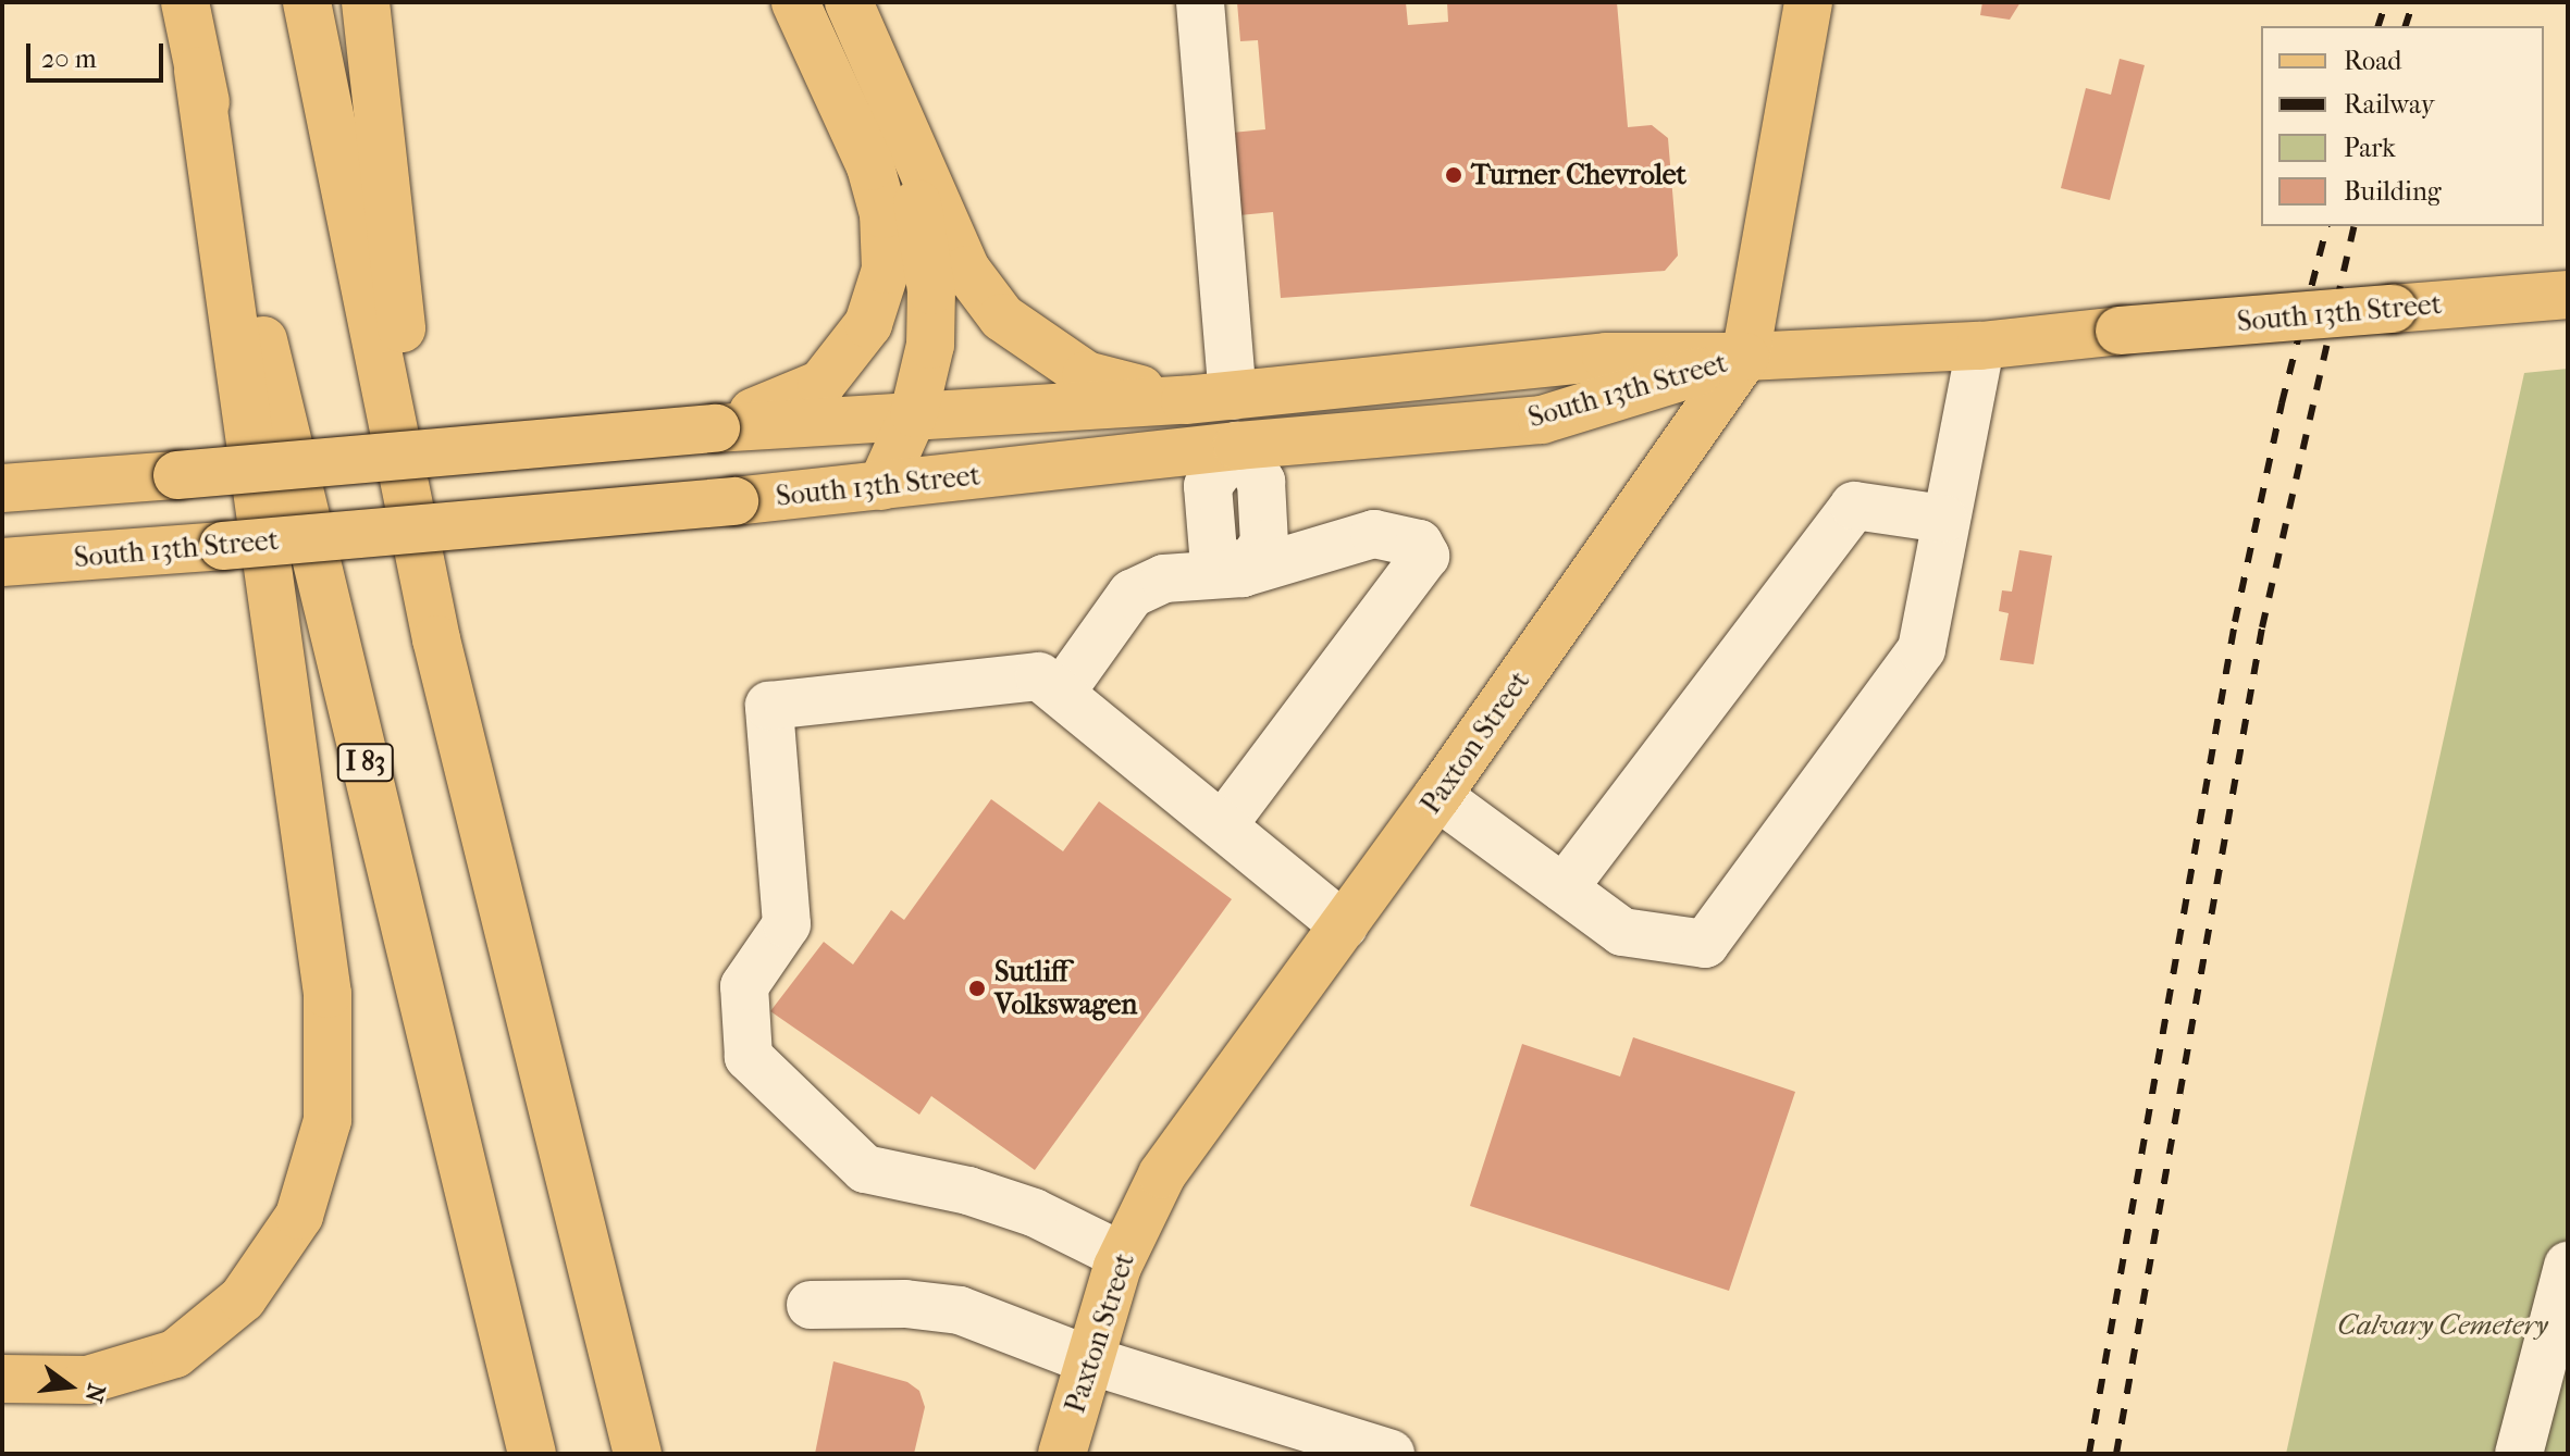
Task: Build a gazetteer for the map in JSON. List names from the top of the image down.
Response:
{
  "streets": {
    "main road": ["South 13th Street", "Paxton Street", "I 83"]
  },
  "crossings": [
    ["South 13th Street", "Paxton Street"]
  ],
  "parks": ["Calvary Cemetery"],
  "places": ["Turner Chevrolet", "Sutliff Volkswagen"],
  "legend": [
    "Road",
    "Railway",
    "Park",
    "Building"
  ],
  "scale_bar": "20 m",
  "north": "right"
}
